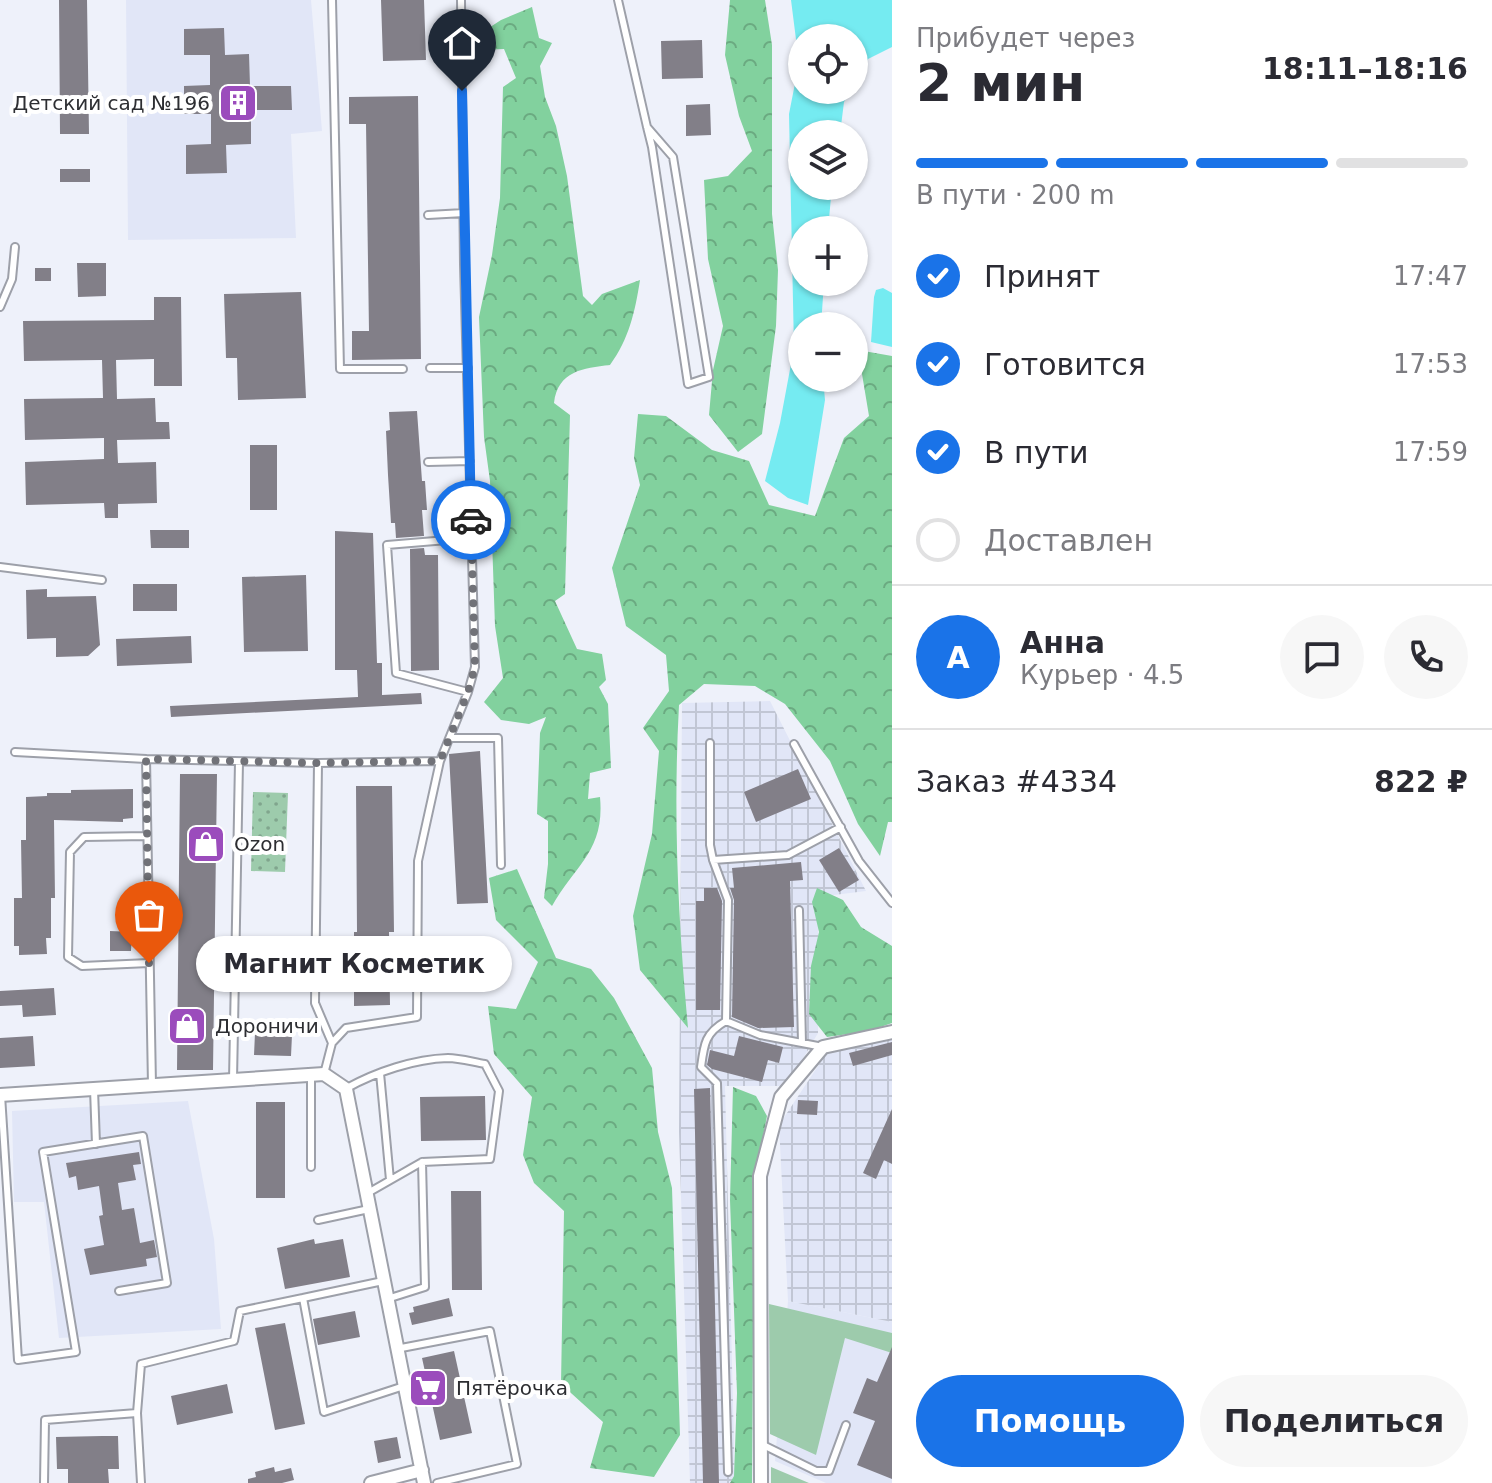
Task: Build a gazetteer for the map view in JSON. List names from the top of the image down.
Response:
{
  "places": {
    "building": ["Детский сад №196"],
    "shop": ["Ozon", "Дороничи"],
    "other": ["Магнит Косметик"],
    "supermarket": ["Пятёрочка"]
  },
  "page": {
    "heading": ["2 мин", "Прибудет через", "18:11–18:16"],
    "panel": [
      "Анна",
      "Курьер · 4.5",
      "Заказ #4334",
      "822 ₽"
    ],
    "map_buttons": ["+", "−"],
    "bar": "В пути · 200 m",
    "list": [
      ["Принят", "17:47"],
      ["Готовится", "17:53"],
      ["В пути", "17:59"],
      "Доставлен"
    ],
    "round": "А",
    "bubble": "Магнит Косметик",
    "buttons": ["Помощь", "Поделиться"]
  }
}
